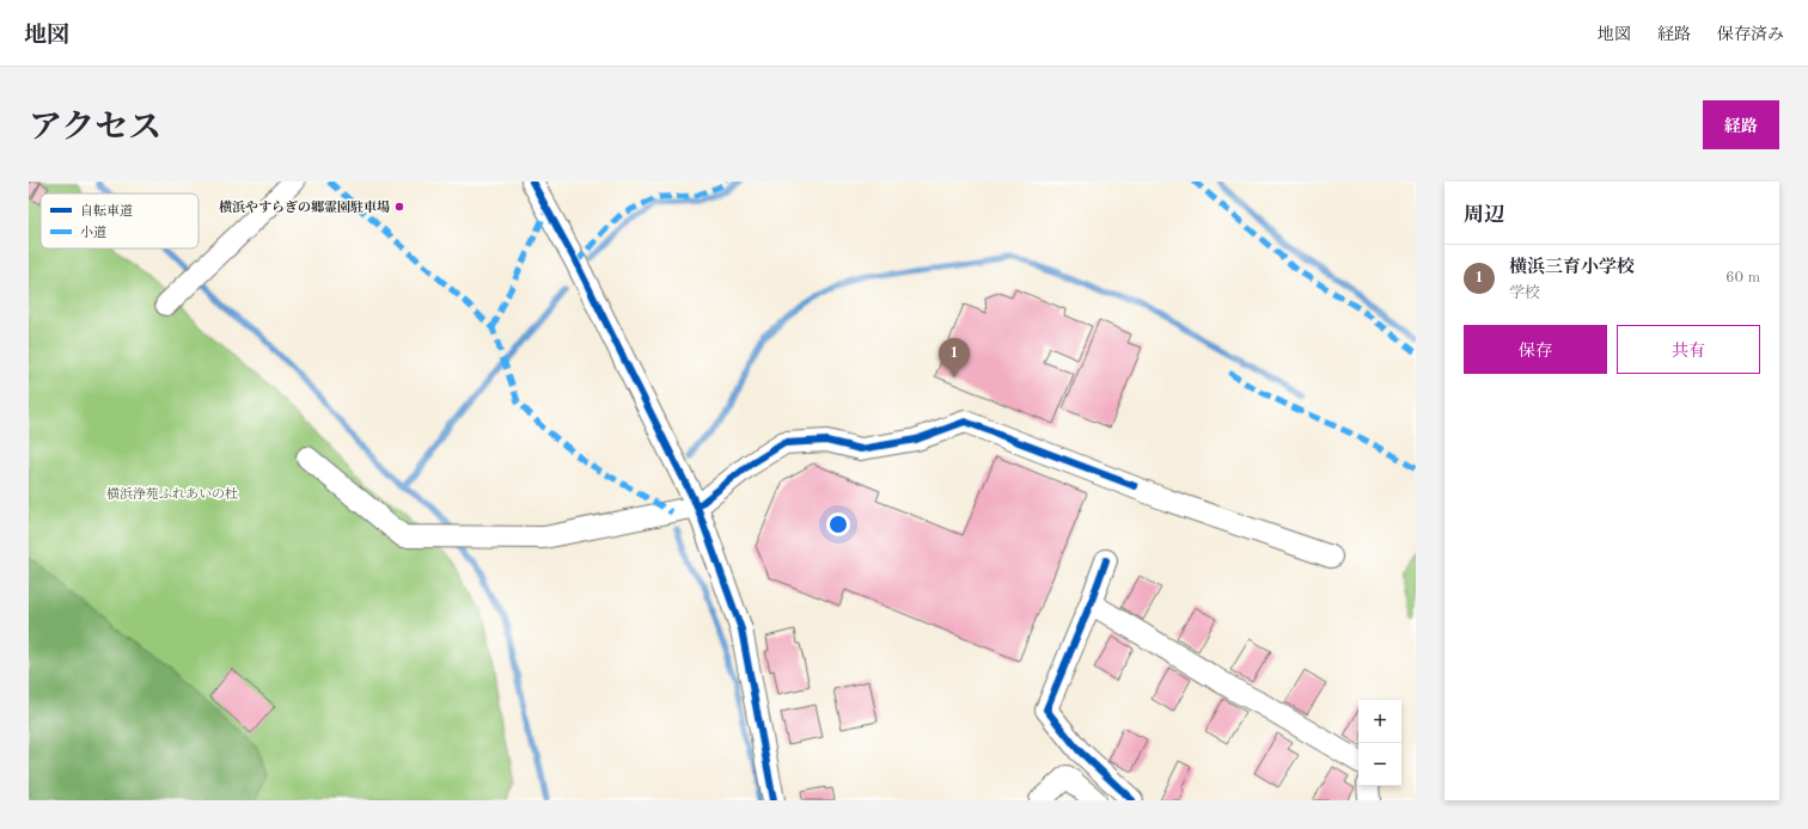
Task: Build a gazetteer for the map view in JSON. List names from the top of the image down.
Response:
{
  "parks": ["横浜浄苑ふれあいの杜"],
  "places": ["横浜やすらぎの郷霊園駐車場"],
  "legend": ["自転車道", "小道"],
  "page": {
    "header": "地図",
    "nav": ["地図", "経路", "保存済み"],
    "title": "アクセス",
    "buttons": [
      "経路",
      ["保存", "共有"]
    ],
    "heading": "周辺",
    "list": [
      {
        "mark": "1",
        "name": "横浜三育小学校",
        "note": "学校",
        "value": "60 m"
      }
    ],
    "pins": "1",
    "map_buttons": ["+", "−"]
  }
}
